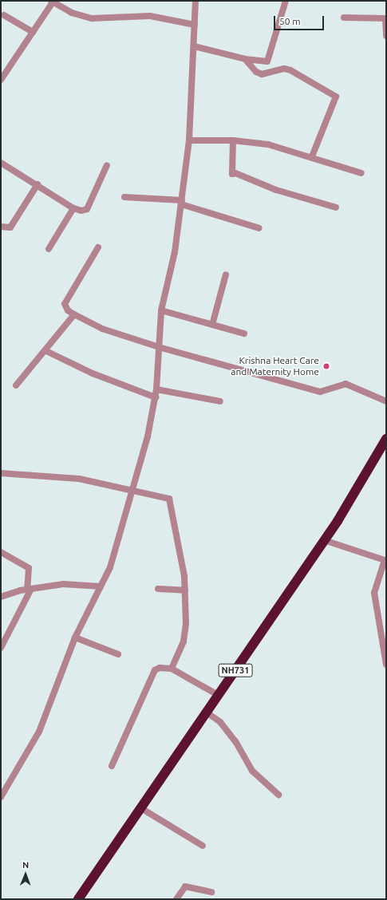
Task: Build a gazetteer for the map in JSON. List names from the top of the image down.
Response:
{
  "streets": {
    "highway": ["NH731"]
  },
  "places": ["Krishna Heart Care and Maternity Home"],
  "scale_bar": "50 m",
  "north": "top"
}
